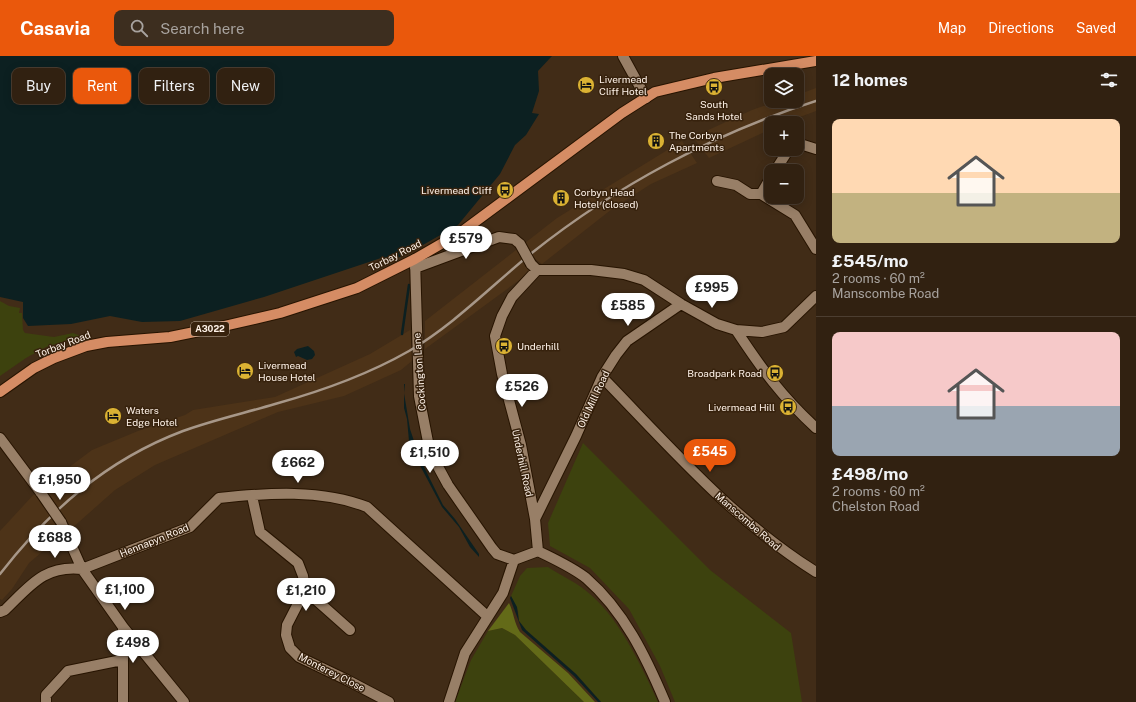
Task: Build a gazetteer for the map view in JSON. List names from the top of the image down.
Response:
{
  "streets": {
    "main road": ["Torbay Road", "A3022"],
    "street": [
      "Cockington Lane",
      "Old Mill Road",
      "Underhill Road",
      "Manscombe Road",
      "Hennapyn Road",
      "Monterey Close"
    ]
  },
  "crossings": [
    ["Torbay Road", "Cockington Lane"],
    ["Old Mill Road", "Underhill Road"],
    ["Old Mill Road", "Manscombe Road"]
  ],
  "places": {
    "hotel": ["Livermead Cliff Hotel", "Livermead House Hotel", "Waters Edge Hotel"],
    "bus stop": [
      "South Sands Hotel",
      "Livermead Cliff",
      "Underhill",
      "Broadpark Road",
      "Livermead Hill"
    ],
    "building": ["The Corbyn Apartments", "Corbyn Head Hotel (closed)"]
  },
  "page": {
    "header": "Casavia",
    "search": "Search here",
    "nav": ["Map", "Directions", "Saved"],
    "heading": "12 homes",
    "map_buttons": ["+", "−"],
    "chip": [
      "Buy",
      "Rent",
      "Filters",
      "New"
    ],
    "list": [
      {
        "name": "£545/mo",
        "note": "2 rooms · 60 m² · Manscombe Road"
      },
      {
        "name": "£498/mo",
        "note": "2 rooms · 60 m² · Chelston Road"
      }
    ],
    "price": [
      "£579",
      "£995",
      "£585",
      "£526",
      "£545",
      "£1,510",
      "£662",
      "£1,950",
      "£688",
      "£1,100",
      "£1,210",
      "£498"
    ]
  }
}
